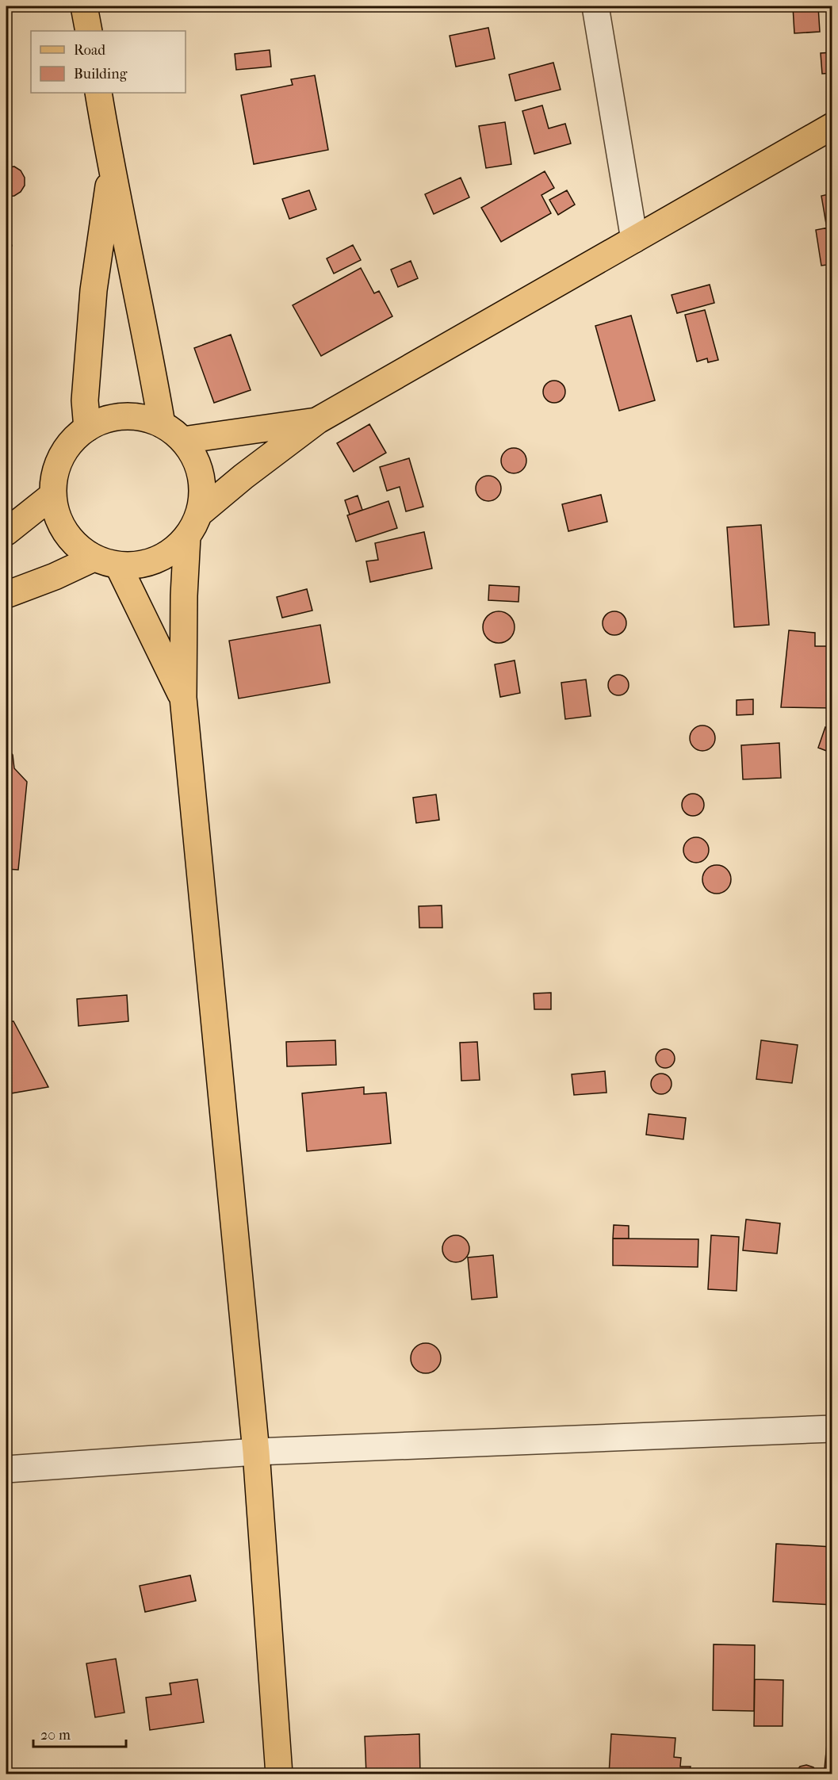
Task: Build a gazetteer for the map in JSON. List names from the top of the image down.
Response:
{
  "legend": ["Road", "Building"],
  "scale_bar": "20 m"
}
